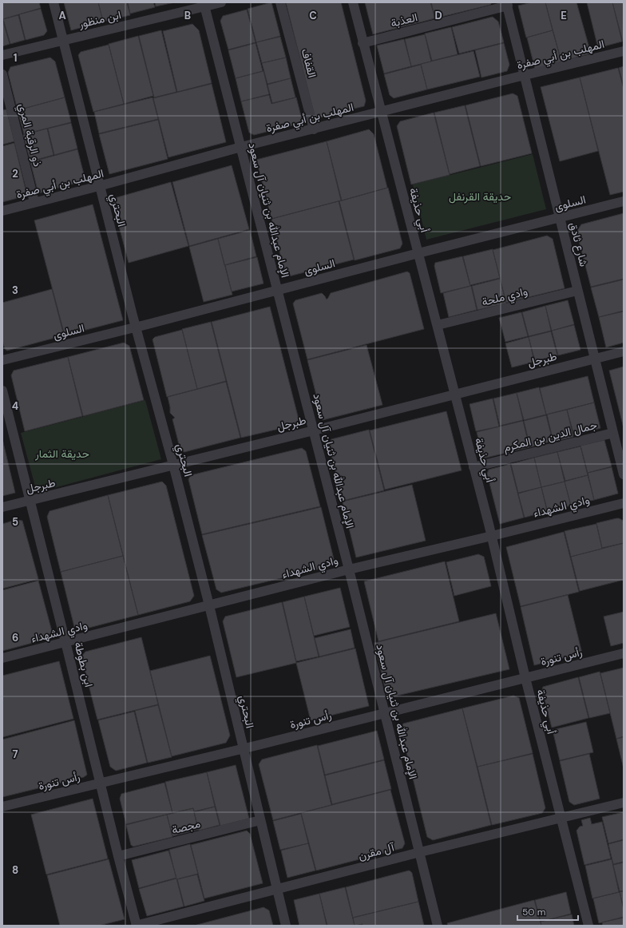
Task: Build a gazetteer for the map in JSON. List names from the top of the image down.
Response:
{
  "streets": {
    "street": [
      "ابن منظور",
      "العذبة",
      "المهلب بن أبي صفرة",
      "القفاف",
      "ذو الرقبة المري",
      "السلوى",
      "البحتري",
      "الإمام عبدالله بن ثنيان آل سعود",
      "أبي حذيفة",
      "شارع ثادق",
      "وادي ملحة",
      "طبرجل",
      "جمال الدين بن المكرم",
      "وادي الشهداء",
      "رأس تنورة",
      "ابن بطوطة",
      "مجصة",
      "آل مقرن"
    ]
  },
  "crossings": [
    ["ابن منظور", "البحتري"],
    ["ابن منظور", "الإمام عبدالله بن ثنيان آل سعود"],
    ["العذبة", "أبي حذيفة"],
    ["العذبة", "شارع ثادق"],
    ["المهلب بن أبي صفرة", "القفاف"],
    ["المهلب بن أبي صفرة", "ذو الرقبة المري"],
    ["المهلب بن أبي صفرة", "البحتري"],
    ["المهلب بن أبي صفرة", "الإمام عبدالله بن ثنيان آل سعود"],
    ["المهلب بن أبي صفرة", "أبي حذيفة"],
    ["المهلب بن أبي صفرة", "شارع ثادق"],
    ["السلوى", "البحتري"],
    ["السلوى", "الإمام عبدالله بن ثنيان آل سعود"],
    ["السلوى", "أبي حذيفة"],
    ["السلوى", "شارع ثادق"],
    ["البحتري", "طبرجل"],
    ["البحتري", "وادي الشهداء"],
    ["البحتري", "رأس تنورة"],
    ["البحتري", "مجصة"],
    ["البحتري", "آل مقرن"],
    ["الإمام عبدالله بن ثنيان آل سعود", "طبرجل"],
    ["الإمام عبدالله بن ثنيان آل سعود", "وادي الشهداء"],
    ["الإمام عبدالله بن ثنيان آل سعود", "رأس تنورة"],
    ["الإمام عبدالله بن ثنيان آل سعود", "آل مقرن"],
    ["أبي حذيفة", "وادي ملحة"],
    ["أبي حذيفة", "طبرجل"],
    ["أبي حذيفة", "جمال الدين بن المكرم"],
    ["أبي حذيفة", "وادي الشهداء"],
    ["أبي حذيفة", "رأس تنورة"],
    ["أبي حذيفة", "آل مقرن"],
    ["شارع ثادق", "وادي ملحة"],
    ["شارع ثادق", "طبرجل"],
    ["شارع ثادق", "جمال الدين بن المكرم"],
    ["طبرجل", "ابن بطوطة"],
    ["وادي الشهداء", "ابن بطوطة"],
    ["رأس تنورة", "ابن بطوطة"],
    ["ابن بطوطة", "مجصة"],
    ["ابن بطوطة", "آل مقرن"]
  ],
  "parks": ["حديقة القرنفل", "حديقة الثمار"],
  "scale_bar": "50 m",
  "grid": {
    "columns": [
      "A",
      "B",
      "C",
      "D",
      "E"
    ],
    "rows": [
      "1",
      "2",
      "3",
      "4",
      "5",
      "6",
      "7",
      "8"
    ]
  }
}
